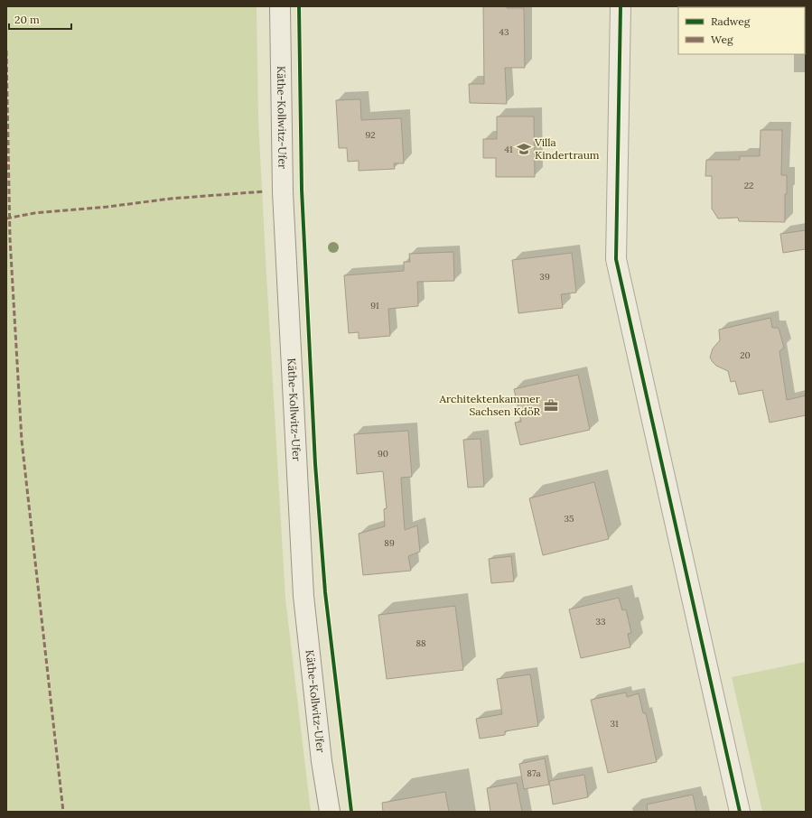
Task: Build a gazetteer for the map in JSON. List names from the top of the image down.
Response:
{
  "streets": {
    "street": ["Käthe-Kollwitz-Ufer"]
  },
  "places": {
    "school or university": ["Villa Kindertraum"],
    "office": ["Architektenkammer Sachsen KdöR"]
  },
  "house_numbers": [
    "43",
    "92",
    "41",
    "22",
    "39",
    "91",
    "20",
    "90",
    "35",
    "89",
    "33",
    "88",
    "31",
    "87a"
  ],
  "legend": ["Radweg", "Weg"],
  "scale_bar": "20 m"
}
